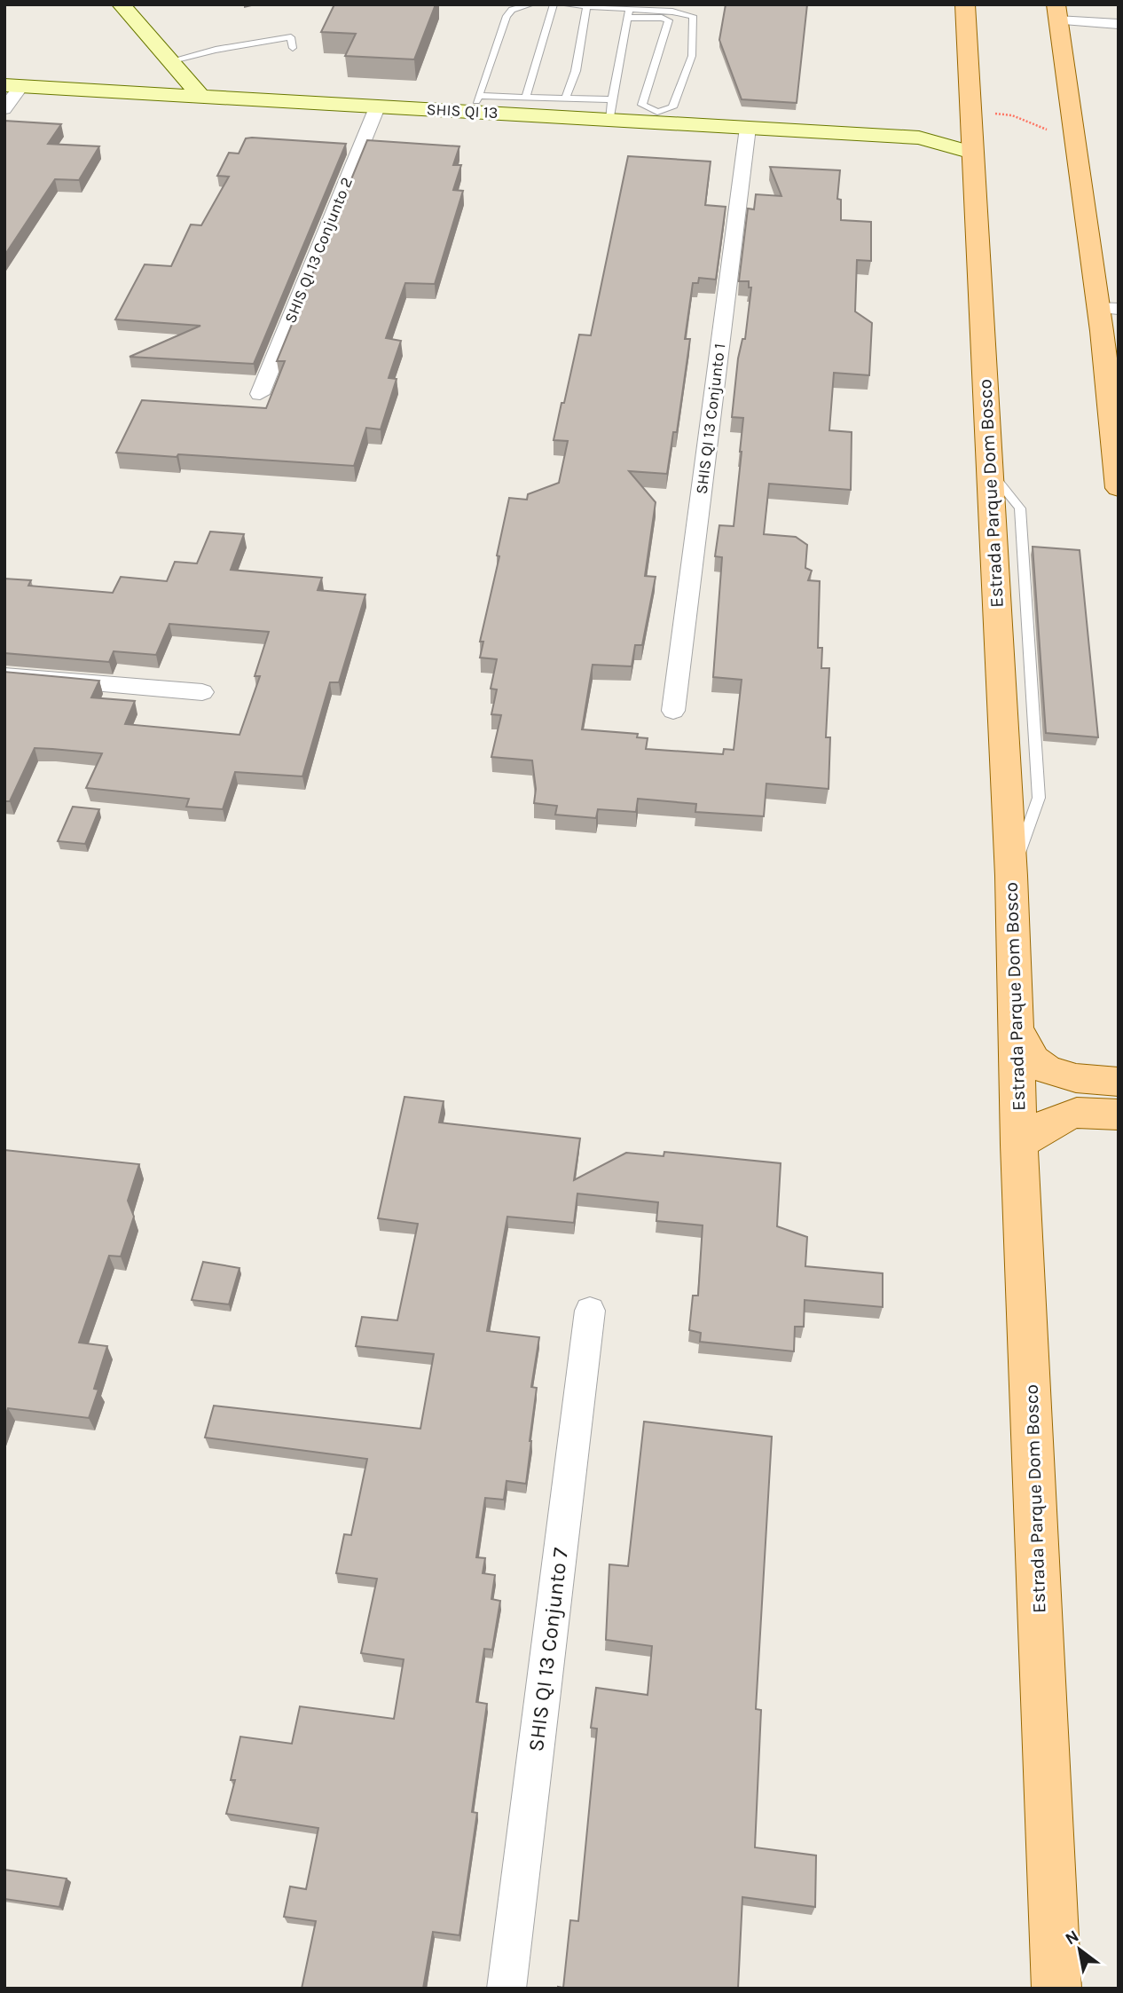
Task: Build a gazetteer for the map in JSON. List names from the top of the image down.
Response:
{
  "streets": {
    "main road": ["Estrada Parque Dom Bosco"],
    "street": [
      "SHIS QI 13",
      "SHIS QI 13 Conjunto 2",
      "SHIS QI 13 Conjunto 1",
      "SHIS QI 13 Conjunto 7"
    ]
  },
  "crossings": [
    ["SHIS QI 13", "SHIS QI 13 Conjunto 2"],
    ["SHIS QI 13", "SHIS QI 13 Conjunto 1"],
    ["SHIS QI 13", "Estrada Parque Dom Bosco"]
  ],
  "north": "top left"
}
